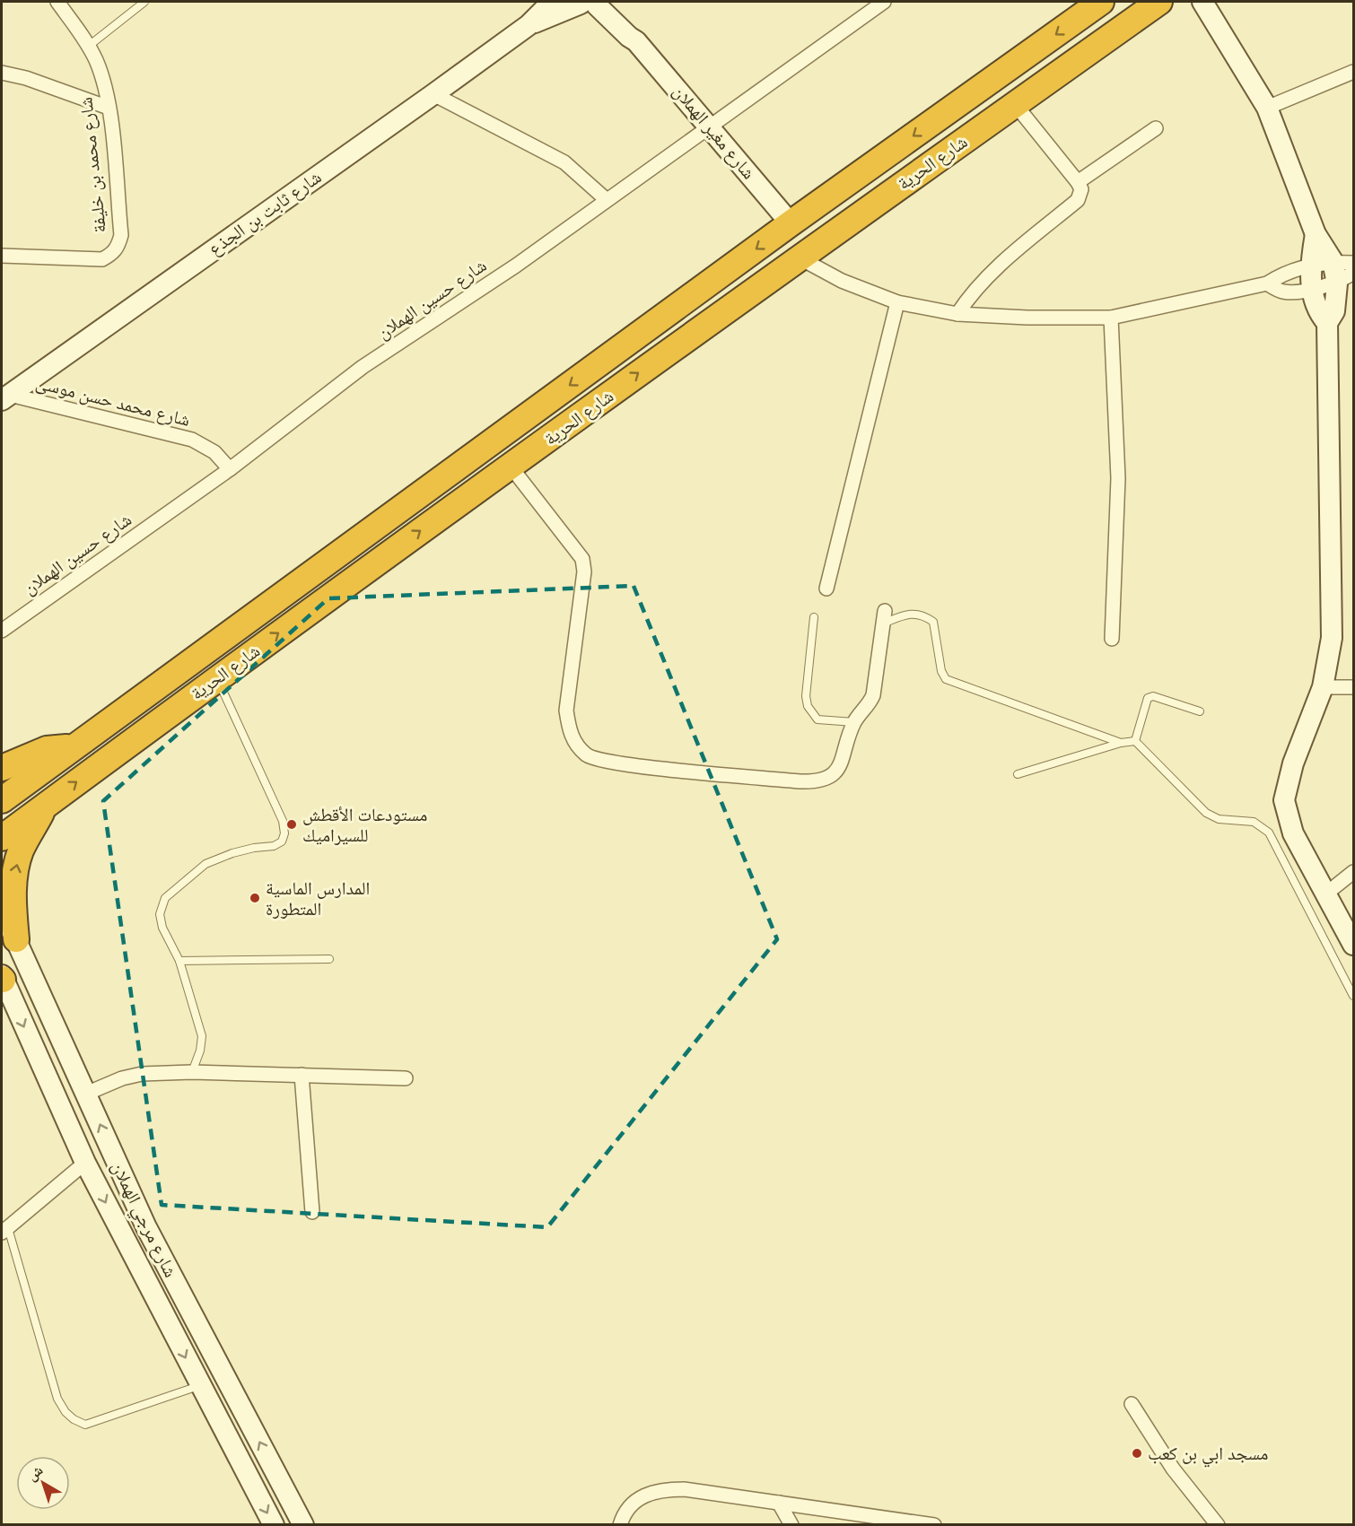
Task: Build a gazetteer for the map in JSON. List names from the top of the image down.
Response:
{
  "streets": {
    "highway": ["شارع الحرية"],
    "street": [
      "شارع مغير الهملان",
      "شارع محمد بن خليفة",
      "شارع ثابت بن الجذع",
      "شارع حسين الهملان",
      "شارع محمد حسن موسى",
      "شارع مرجي الهملان"
    ]
  },
  "crossings": [
    ["شارع مغير الهملان", "شارع الحرية"],
    ["شارع مغير الهملان", "شارع ثابت بن الجذع"],
    ["شارع مغير الهملان", "شارع حسين الهملان"],
    ["شارع ثابت بن الجذع", "شارع محمد حسن موسى"],
    ["شارع حسين الهملان", "شارع محمد حسن موسى"]
  ],
  "places": ["مستودعات الأقطش للسيراميك", "المدارس الماسية المتطورة", "مسجد ابي بن كعب"],
  "north": "top left"
}
